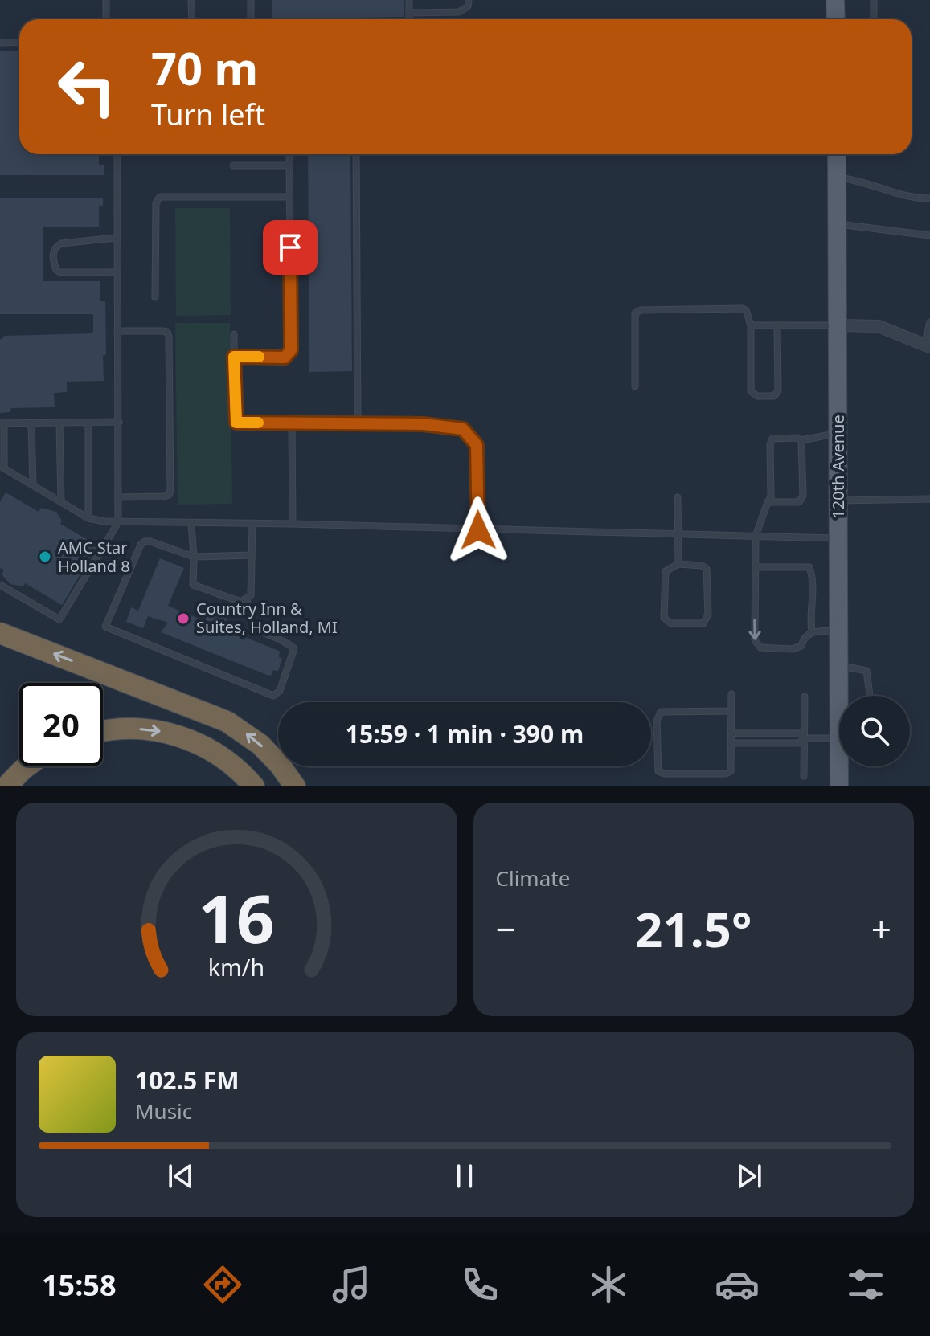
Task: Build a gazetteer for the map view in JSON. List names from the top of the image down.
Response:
{
  "streets": {
    "main road": ["120th Avenue"]
  },
  "places": ["AMC Star Holland 8", "Country Inn & Suites, Holland, MI"],
  "page": {
    "turn": ["70 m", "Turn left"],
    "limit": "20",
    "trip": "15:59 · 1 min · 390 m",
    "tile": "Climate",
    "heat": ["−", "21.5°", "+"],
    "song": ["102.5 FM", "Music"],
    "tabs": "15:58",
    "gauge": ["16", "km/h"]
  }
}
